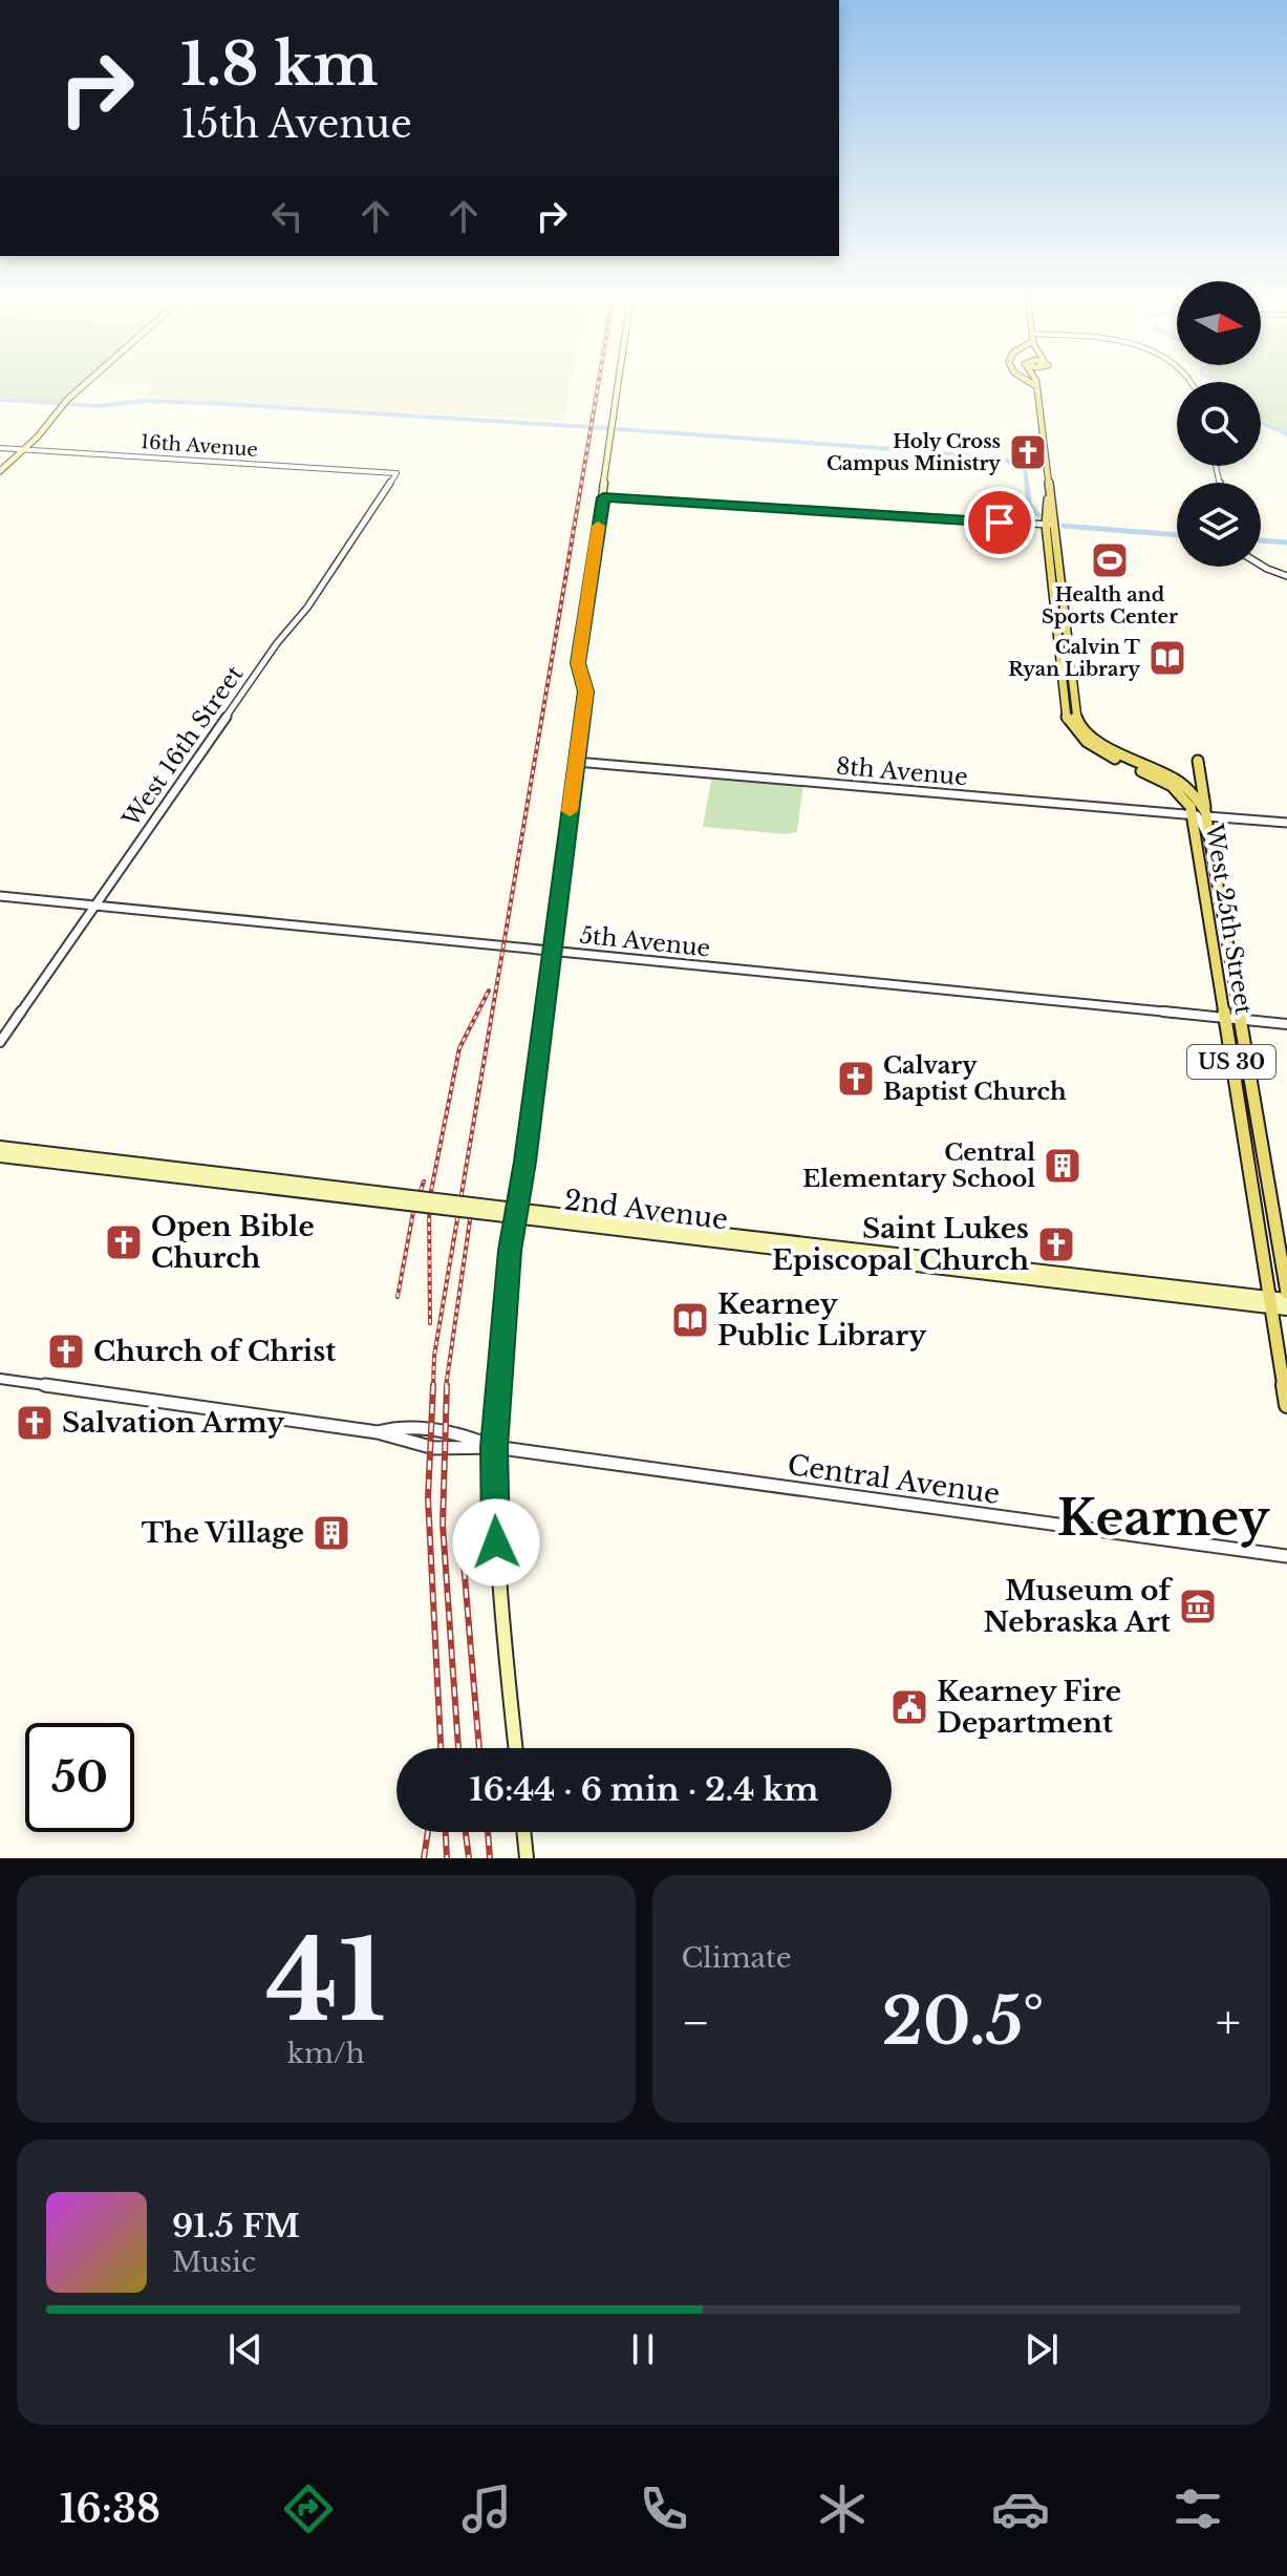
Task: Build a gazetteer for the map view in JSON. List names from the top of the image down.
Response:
{
  "streets": {
    "main road": ["West 25th Street", "US 30", "2nd Avenue"],
    "street": [
      "16th Avenue",
      "West 16th Street",
      "8th Avenue",
      "5th Avenue",
      "Central Avenue"
    ]
  },
  "crossings": [
    ["16th Avenue", "West 16th Street"],
    ["West 16th Street", "5th Avenue"],
    ["8th Avenue", "West 25th Street"],
    ["West 25th Street", "5th Avenue"],
    ["West 25th Street", "2nd Avenue"]
  ],
  "districts": ["Kearney"],
  "places": {
    "church": [
      "Holy Cross Campus Ministry",
      "Calvary Baptist Church",
      "Open Bible Church",
      "Saint Lukes Episcopal Church",
      "Church of Christ",
      "Salvation Army"
    ],
    "sports": ["Health and Sports Center"],
    "library": ["Calvin T Ryan Library", "Kearney Public Library"],
    "building": ["Central Elementary School", "The Village"],
    "museum": ["Museum of Nebraska Art"],
    "public building": ["Kearney Fire Department"]
  },
  "north": "right",
  "page": {
    "turn": ["1.8 km", "15th Avenue"],
    "limit": "50",
    "trip": "16:44 · 6 min · 2.4 km",
    "tile": [
      ["41", "km/h"],
      "Climate"
    ],
    "heat": ["−", "20.5°", "+"],
    "song": ["91.5 FM", "Music"],
    "tabs": "16:38"
  }
}
